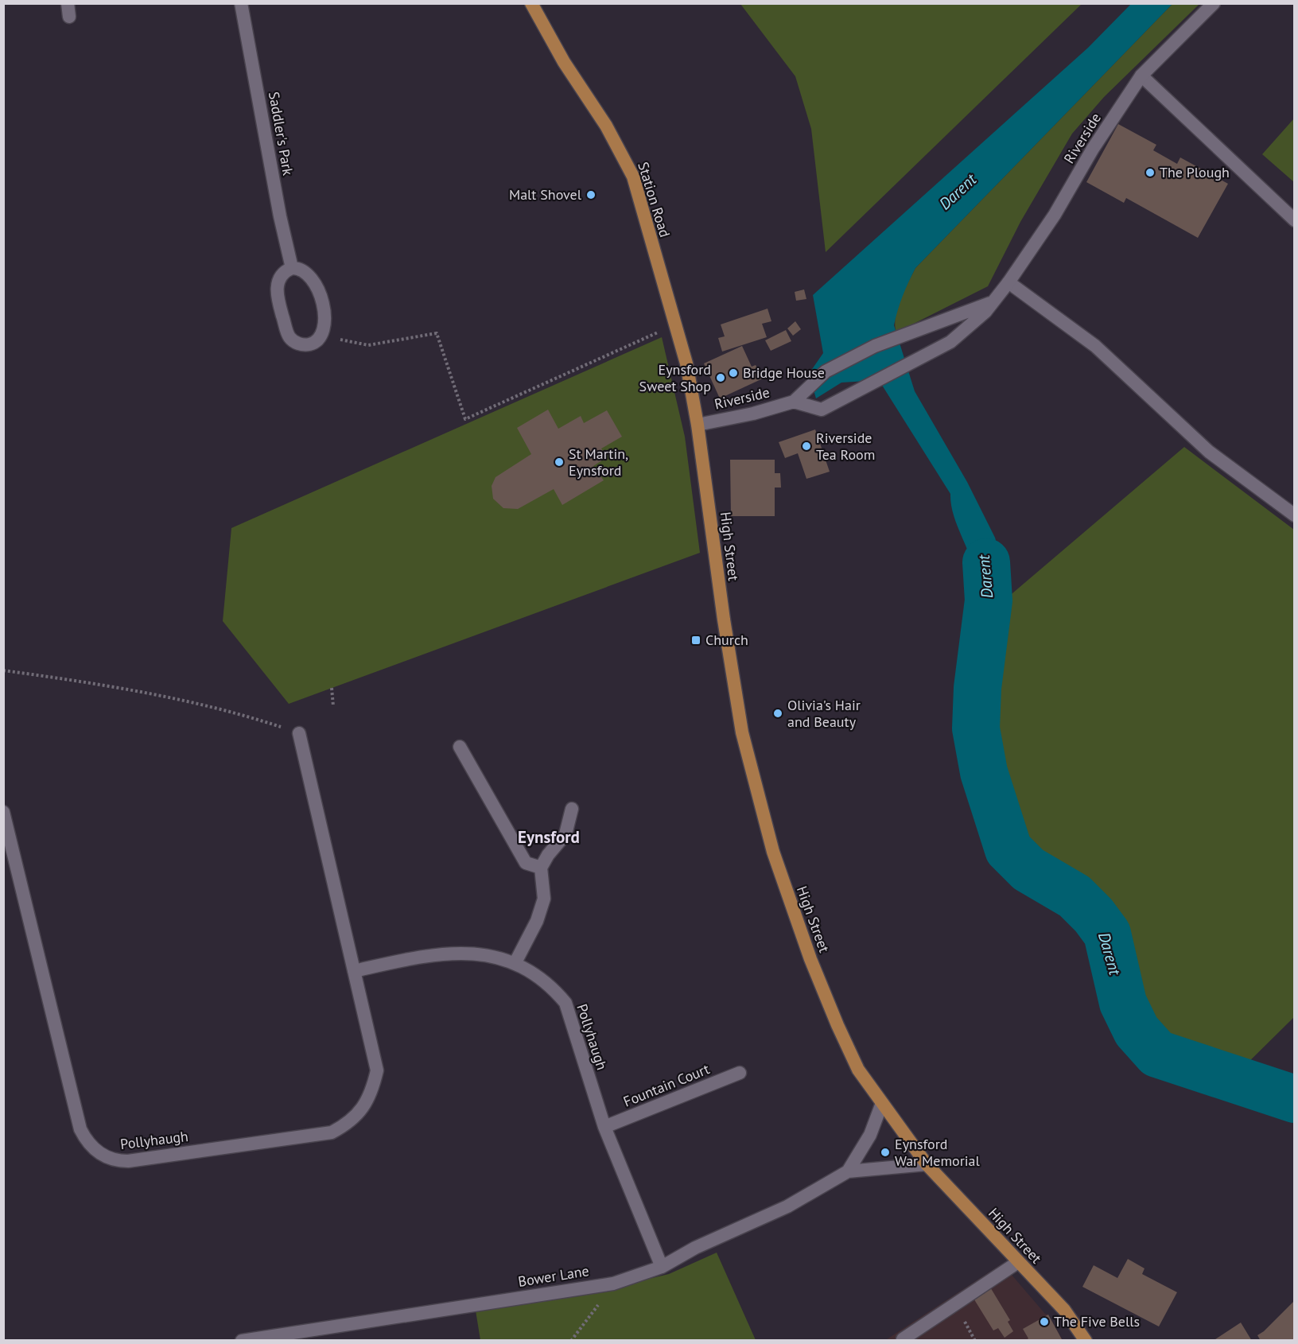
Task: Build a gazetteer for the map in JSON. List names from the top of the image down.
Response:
{
  "streets": {
    "main road": ["Station Road", "High Street"],
    "street": [
      "Saddler's Park",
      "Riverside",
      "Pollyhaugh",
      "Fountain Court",
      "Bower Lane"
    ]
  },
  "crossings": [
    ["Riverside", "Station Road"],
    ["Riverside", "High Street"],
    ["Station Road", "High Street"],
    ["High Street", "Bower Lane"],
    ["Pollyhaugh", "Fountain Court"],
    ["Pollyhaugh", "Bower Lane"]
  ],
  "districts": ["Eynsford"],
  "water": ["Darent"],
  "places": {
    "other": [
      "The Plough",
      "Malt Shovel",
      "Bridge House",
      "Eynsford Sweet Shop",
      "Riverside Tea Room",
      "St Martin, Eynsford",
      "Olivia's Hair and Beauty",
      "Eynsford War Memorial",
      "The Five Bells"
    ],
    "transit": ["Church"]
  }
}
